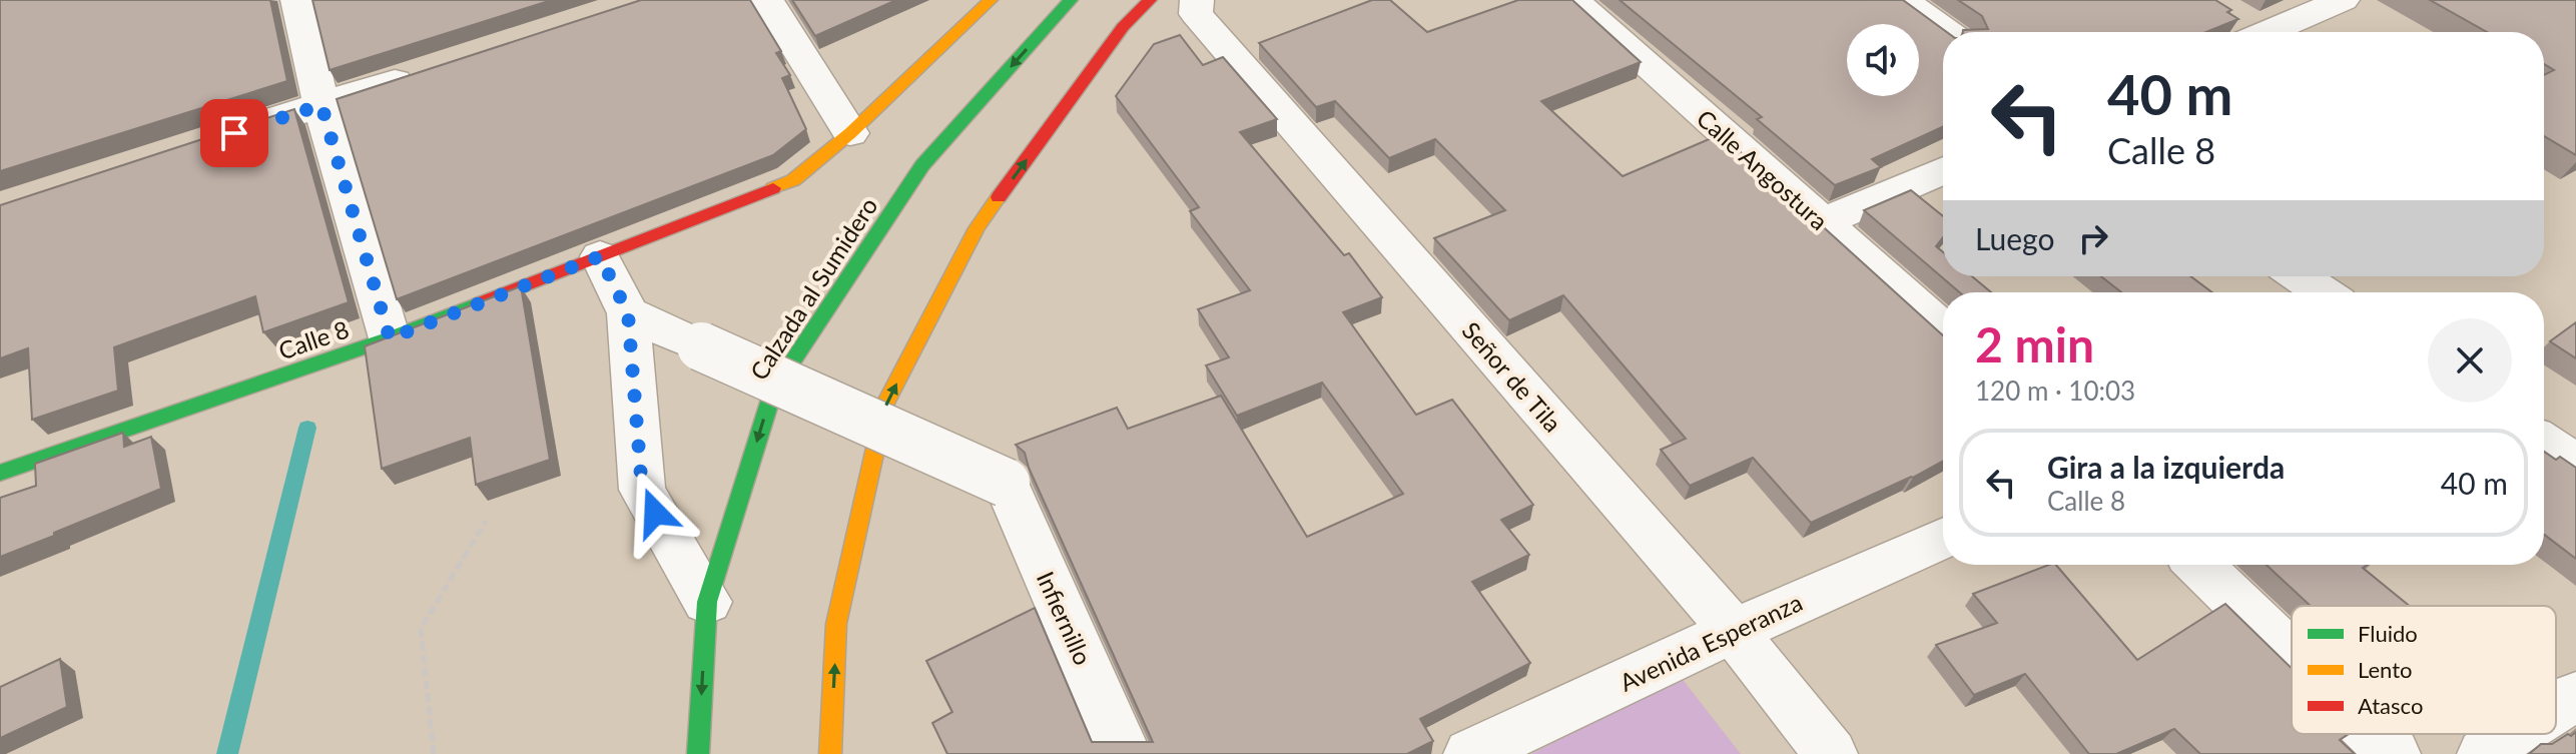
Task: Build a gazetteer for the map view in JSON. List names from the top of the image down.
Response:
{
  "streets": {
    "main road": ["Calzada al Sumidero", "Calle 8"],
    "street": [
      "Calle Angostura",
      "Señor de Tila",
      "Infiernillo",
      "Avenida Esperanza"
    ]
  },
  "crossings": [
    ["Señor de Tila", "Avenida Esperanza"]
  ],
  "legend": ["Fluido", "Lento", "Atasco"],
  "page": {
    "turn": ["40 m", "Calle 8"],
    "then": "Luego",
    "heading": ["2 min", "120 m · 10:03"],
    "list": [
      {
        "name": "Gira a la izquierda",
        "note": "Calle 8",
        "value": "40 m"
      }
    ]
  }
}
